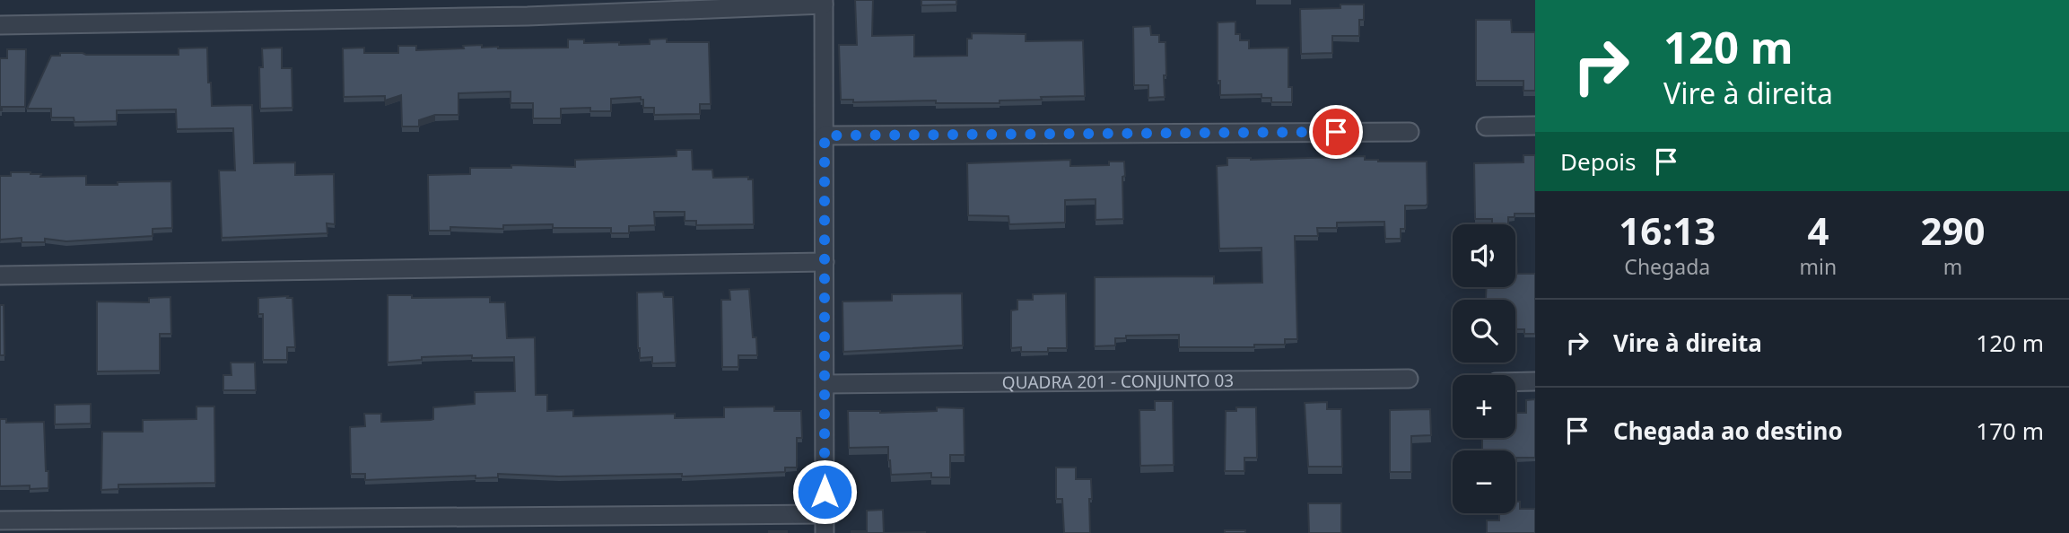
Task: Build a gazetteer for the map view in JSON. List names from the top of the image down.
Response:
{
  "streets": {
    "street": ["QUADRA 201 - CONJUNTO 03"]
  },
  "page": {
    "turn": ["120 m", "Vire à direita"],
    "then": "Depois",
    "eta": [
      "16:13",
      "Chegada",
      "4",
      "min",
      "290",
      "m"
    ],
    "map_buttons": ["+", "−"],
    "list": [
      {
        "name": "Vire à direita",
        "value": "120 m"
      },
      {
        "name": "Chegada ao destino",
        "value": "170 m"
      }
    ]
  }
}
